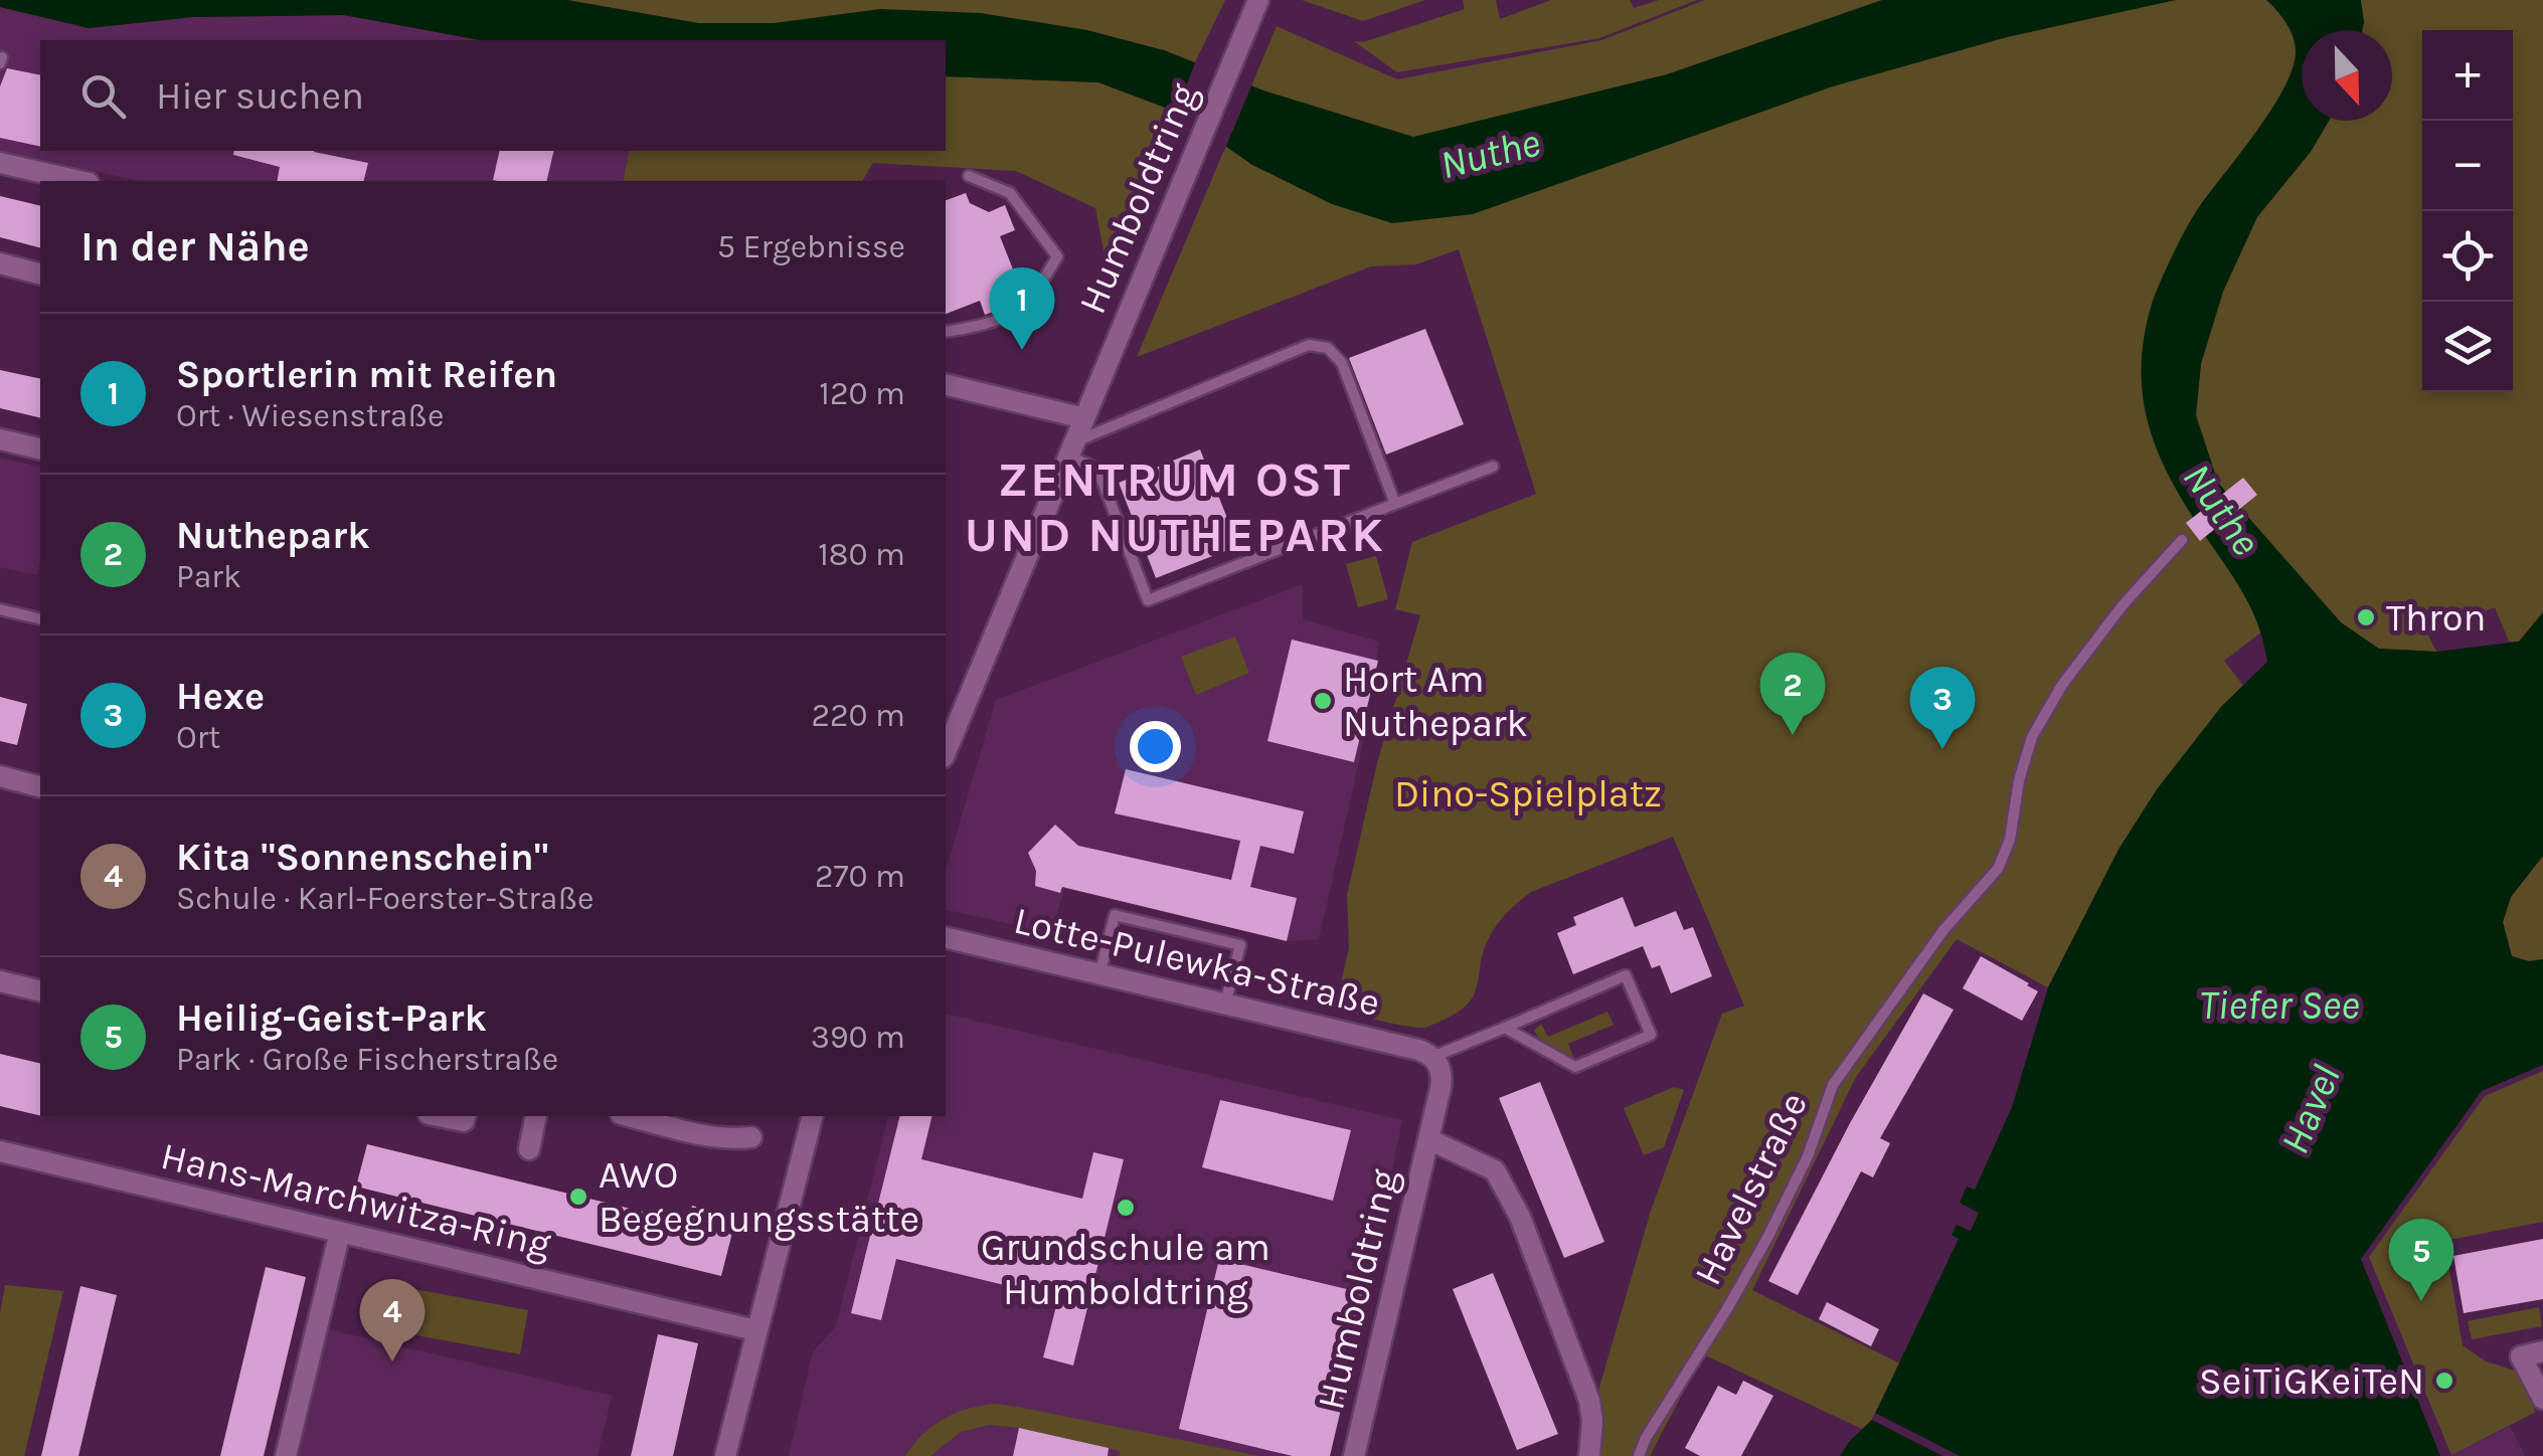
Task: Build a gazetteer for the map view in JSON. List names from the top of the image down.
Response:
{
  "streets": {
    "street": ["Humboldtring", "Lotte-Pulewka-Straße", "Hans-Marchwitza-Ring"],
    "lane": ["Havelstraße"]
  },
  "crossings": [
    ["Humboldtring", "Lotte-Pulewka-Straße"]
  ],
  "districts": ["ZENTRUM OST UND NUTHEPARK"],
  "water": ["Nuthe", "Tiefer See", "Havel"],
  "parks": ["Dino-Spielplatz"],
  "places": [
    "Thron",
    "Hort Am Nuthepark",
    "AWO Begegnungsstätte",
    "Grundschule am Humboldtring",
    "SeiTiGKeiTeN"
  ],
  "north": "bottom",
  "page": {
    "map_buttons": ["+", "−"],
    "search": "Hier suchen",
    "heading": ["In der Nähe", "5 Ergebnisse"],
    "pins": [
      "1",
      "2",
      "3",
      "5",
      "4"
    ],
    "list": [
      {
        "mark": "1",
        "name": "Sportlerin mit Reifen",
        "note": "Ort · Wiesenstraße",
        "value": "120 m"
      },
      {
        "mark": "2",
        "name": "Nuthepark",
        "note": "Park",
        "value": "180 m"
      },
      {
        "mark": "3",
        "name": "Hexe",
        "note": "Ort",
        "value": "220 m"
      },
      {
        "mark": "4",
        "name": "Kita \"Sonnenschein\"",
        "note": "Schule · Karl-Foerster-Straße",
        "value": "270 m"
      },
      {
        "mark": "5",
        "name": "Heilig-Geist-Park",
        "note": "Park · Große Fischerstraße",
        "value": "390 m"
      }
    ]
  }
}
